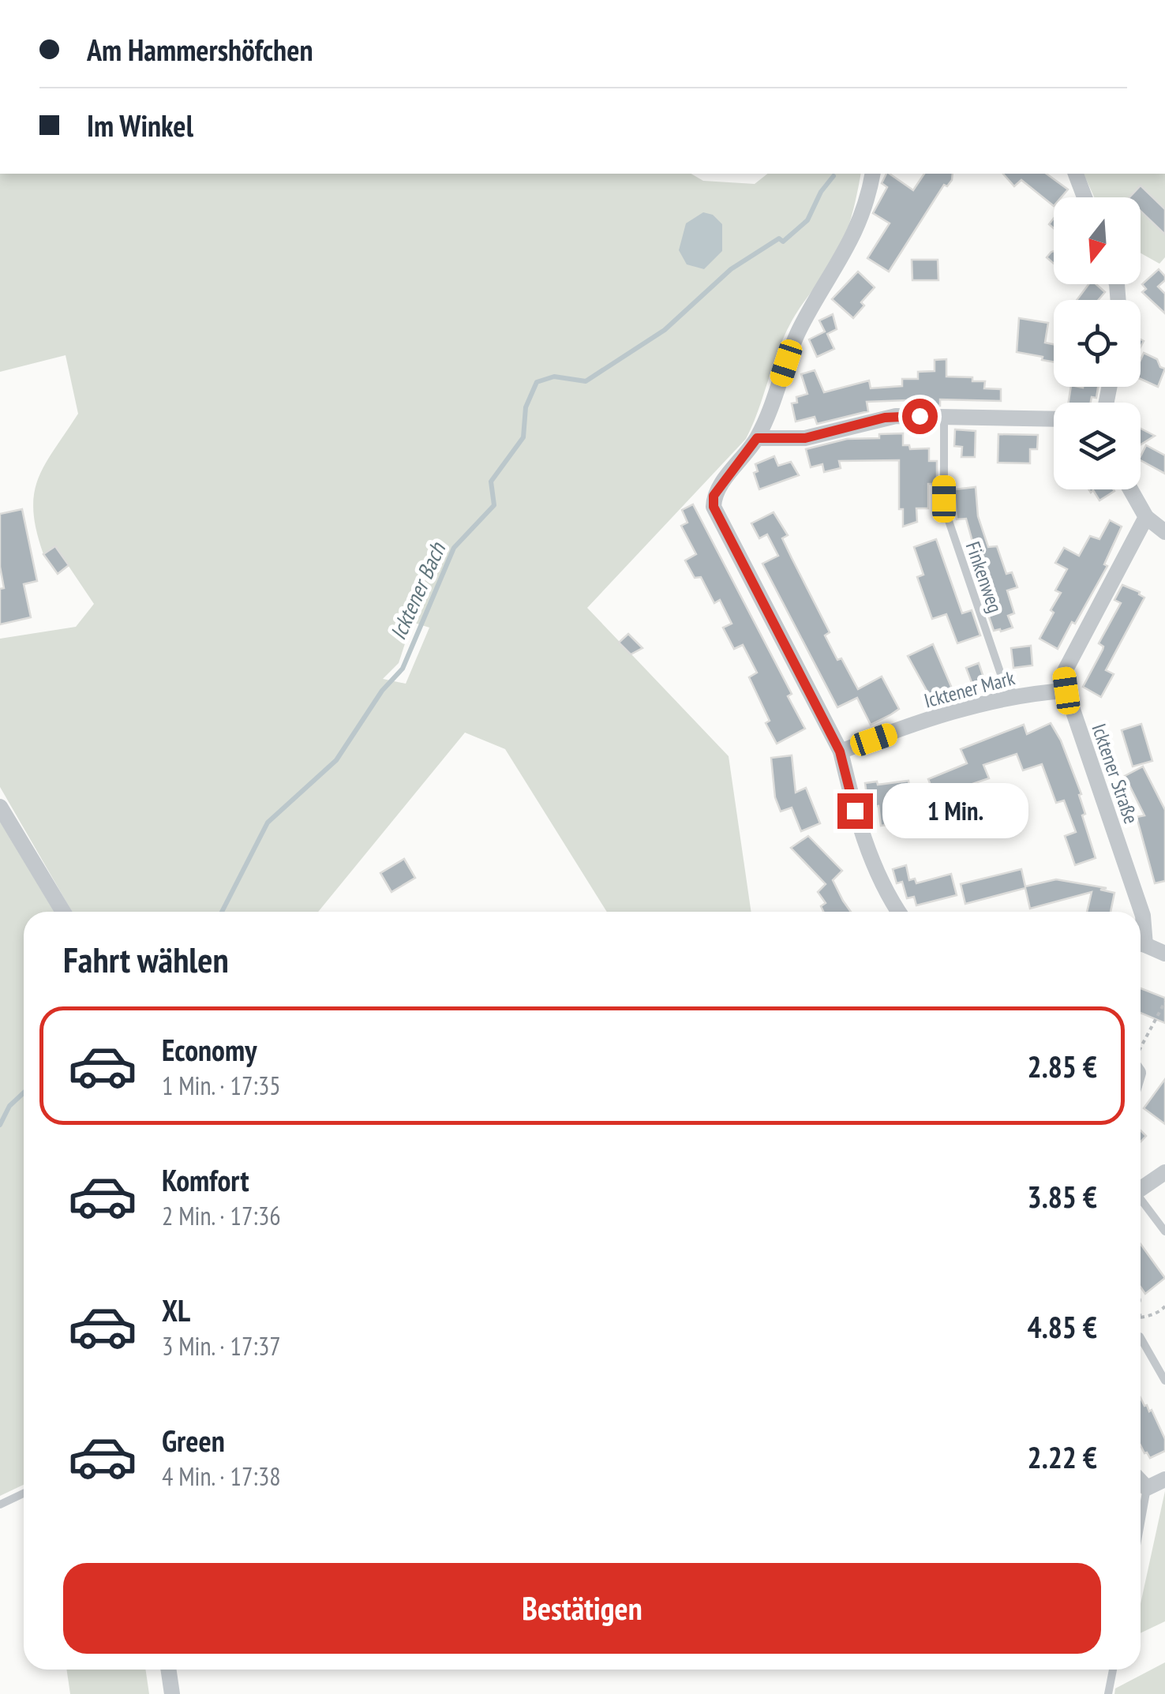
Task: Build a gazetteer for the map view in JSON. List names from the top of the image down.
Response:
{
  "streets": {
    "street": ["Icktener Mark", "Icktener Straße"],
    "lane": ["Finkenweg"]
  },
  "crossings": [
    ["Finkenweg", "Icktener Mark"],
    ["Icktener Mark", "Icktener Straße"]
  ],
  "water": ["Icktener Bach"],
  "north": "bottom",
  "page": {
    "banner": ["Am Hammershöfchen", "Im Winkel"],
    "bubble": "1 Min.",
    "heading": "Fahrt wählen",
    "list": [
      {
        "name": "Economy",
        "note": "1 Min. · 17:35",
        "value": "2.85 €"
      },
      {
        "name": "Komfort",
        "note": "2 Min. · 17:36",
        "value": "3.85 €"
      },
      {
        "name": "XL",
        "note": "3 Min. · 17:37",
        "value": "4.85 €"
      },
      {
        "name": "Green",
        "note": "4 Min. · 17:38",
        "value": "2.22 €"
      }
    ],
    "buttons": "Bestätigen"
  }
}
